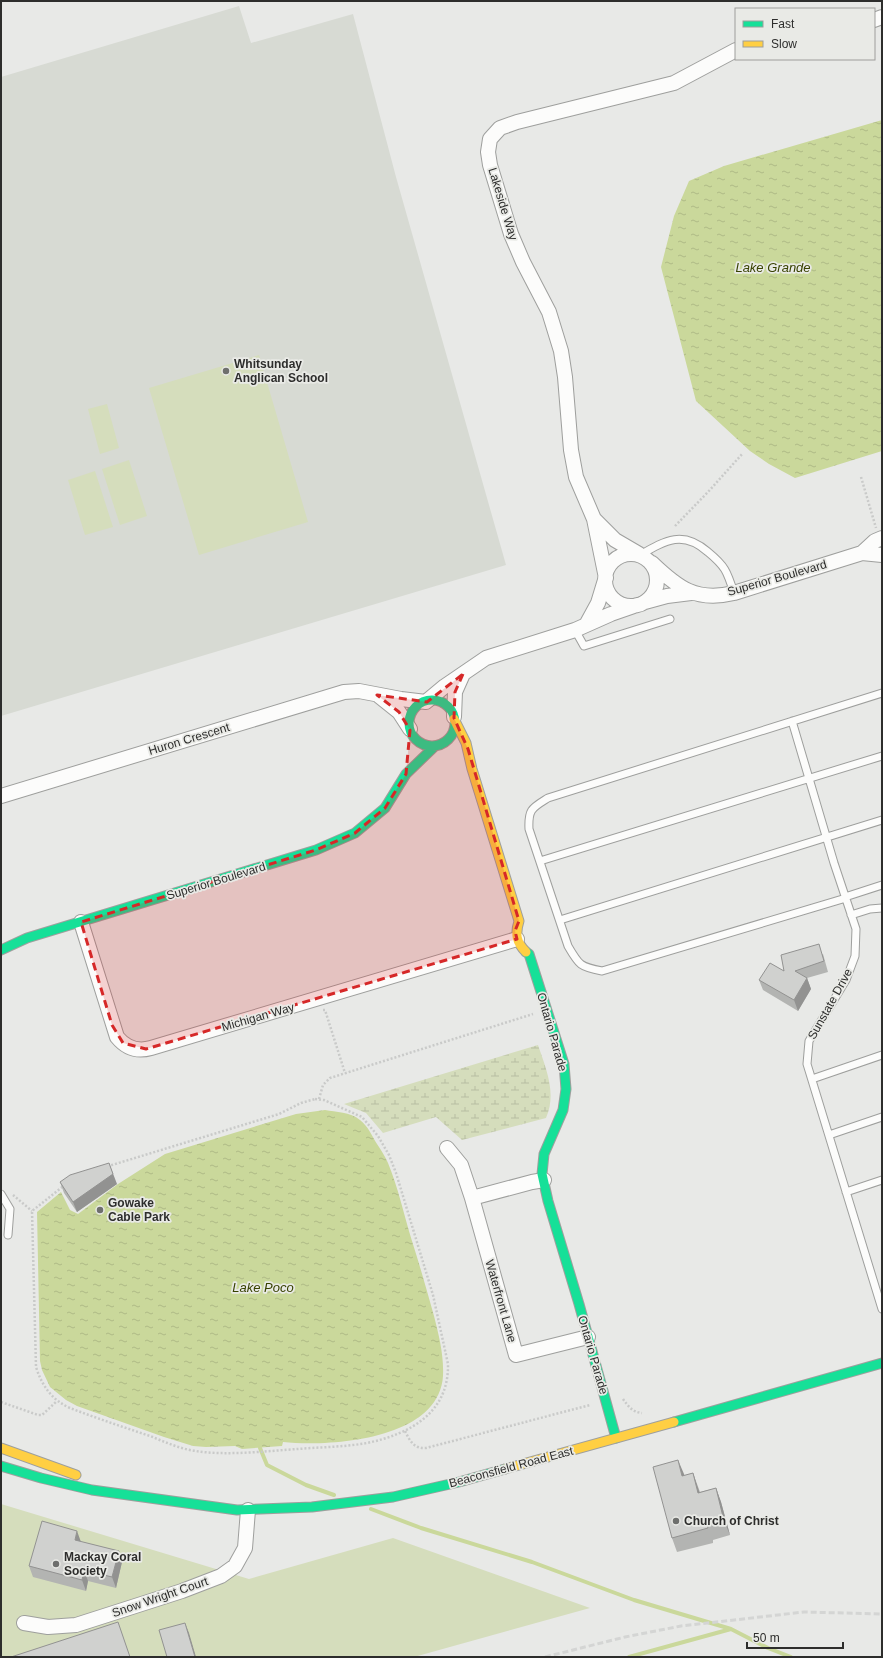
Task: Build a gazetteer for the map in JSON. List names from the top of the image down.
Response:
{
  "streets": {
    "street": [
      "Lakeside Way",
      "Superior Boulevard",
      "Huron Crescent",
      "Michigan Way",
      "Ontario Parade",
      "Waterfront Lane",
      "Beaconsfield Road East",
      "Snow Wright Court"
    ],
    "lane": ["Sunstate Drive"]
  },
  "crossings": [
    ["Lakeside Way", "Superior Boulevard"],
    ["Superior Boulevard", "Huron Crescent"],
    ["Superior Boulevard", "Michigan Way"],
    ["Michigan Way", "Ontario Parade"],
    ["Ontario Parade", "Waterfront Lane"],
    ["Ontario Parade", "Beaconsfield Road East"],
    ["Beaconsfield Road East", "Snow Wright Court"]
  ],
  "water": ["Lake Grande", "Lake Poco"],
  "places": [
    "Whitsunday Anglican School",
    "Gowake Cable Park",
    "Church of Christ",
    "Mackay Coral Society"
  ],
  "legend": ["Fast", "Slow"],
  "scale_bar": "50 m"
}
